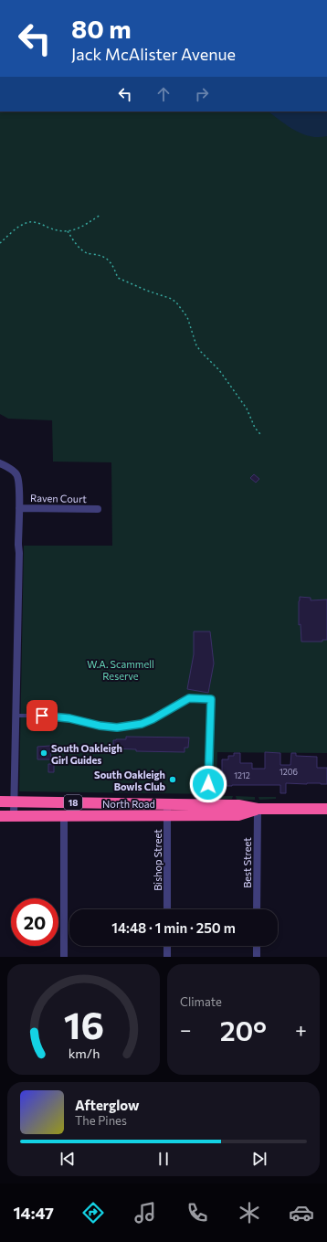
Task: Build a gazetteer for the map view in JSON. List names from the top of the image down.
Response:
{
  "streets": {
    "highway": ["18", "North Road"],
    "street": ["Raven Court", "Bishop Street", "Best Street"]
  },
  "crossings": [
    ["North Road", "Bishop Street"],
    ["North Road", "Best Street"]
  ],
  "parks": ["W.A. Scammell Reserve"],
  "places": ["South Oakleigh Girl Guides", "South Oakleigh Bowls Club"],
  "house_numbers": ["1206", "1212"],
  "page": {
    "turn": ["80 m", "Jack McAlister Avenue"],
    "limit": "20",
    "trip": "14:48 · 1 min · 250 m",
    "tile": "Climate",
    "heat": ["−", "20°", "+"],
    "song": ["Afterglow", "The Pines"],
    "tabs": "14:47",
    "gauge": ["16", "km/h"]
  }
}
